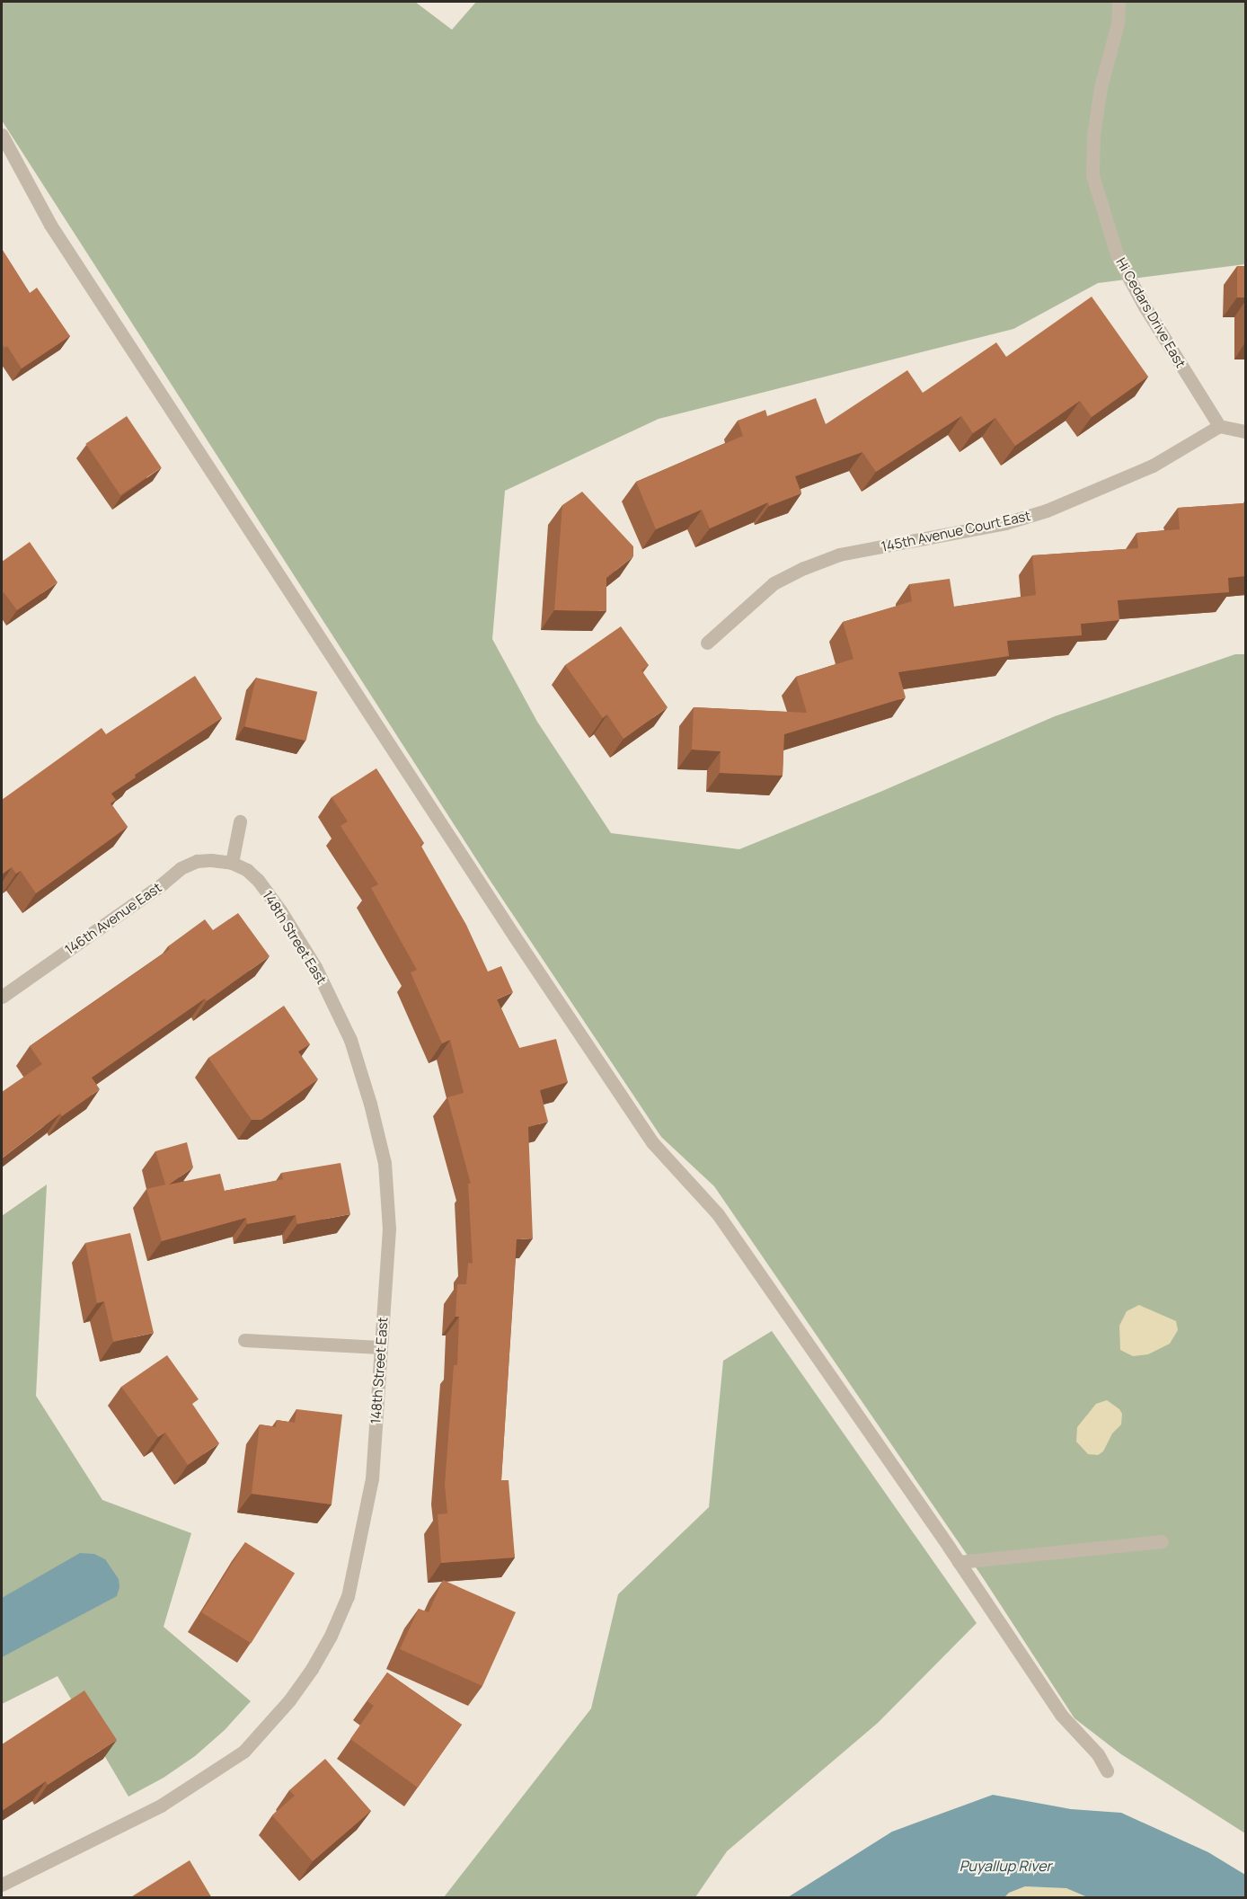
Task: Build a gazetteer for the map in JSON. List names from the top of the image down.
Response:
{
  "streets": {
    "street": [
      "Hi Cedars Drive East",
      "145th Avenue Court East",
      "146th Avenue East",
      "148th Street East"
    ]
  },
  "crossings": [
    ["Hi Cedars Drive East", "145th Avenue Court East"],
    ["146th Avenue East", "148th Street East"]
  ],
  "water": ["Puyallup River"]
}
